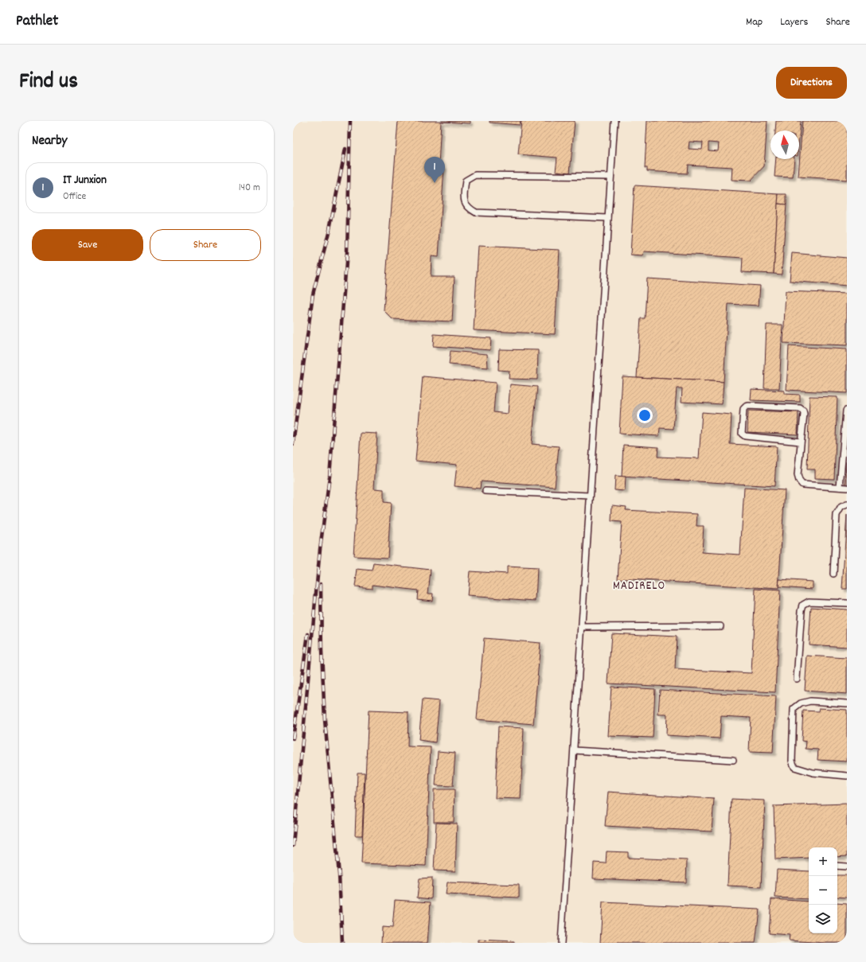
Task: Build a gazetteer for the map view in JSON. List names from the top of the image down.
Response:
{
  "districts": ["MADIRELO"],
  "north": "top",
  "page": {
    "header": "Pathlet",
    "nav": ["Map", "Layers", "Share"],
    "title": "Find us",
    "buttons": [
      "Directions",
      ["Save", "Share"]
    ],
    "heading": "Nearby",
    "pins": "1",
    "list": [
      {
        "mark": "1",
        "name": "IT Junxion",
        "note": "Office",
        "value": "140 m"
      }
    ],
    "map_buttons": ["+", "−"]
  }
}
